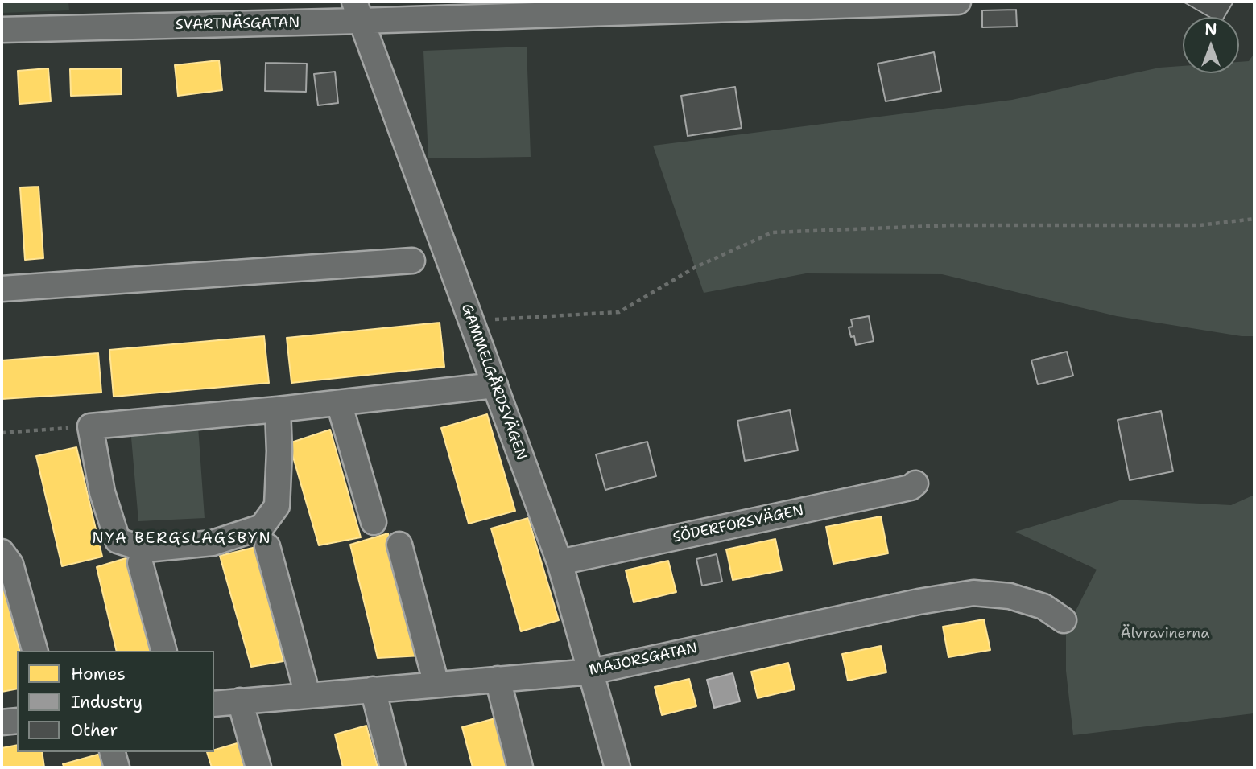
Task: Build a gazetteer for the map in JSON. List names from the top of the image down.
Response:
{
  "streets": {
    "street": [
      "SVARTNÄSGATAN",
      "GAMMELGÅRDSVÄGEN",
      "SÖDERFORSVÄGEN",
      "MAJORSGATAN"
    ]
  },
  "crossings": [
    ["SVARTNÄSGATAN", "GAMMELGÅRDSVÄGEN"],
    ["GAMMELGÅRDSVÄGEN", "SÖDERFORSVÄGEN"],
    ["GAMMELGÅRDSVÄGEN", "MAJORSGATAN"]
  ],
  "districts": ["NYA BERGSLAGSBYN"],
  "parks": ["Älvravinerna"],
  "legend": ["Homes", "Industry", "Other"],
  "north": "top"
}
